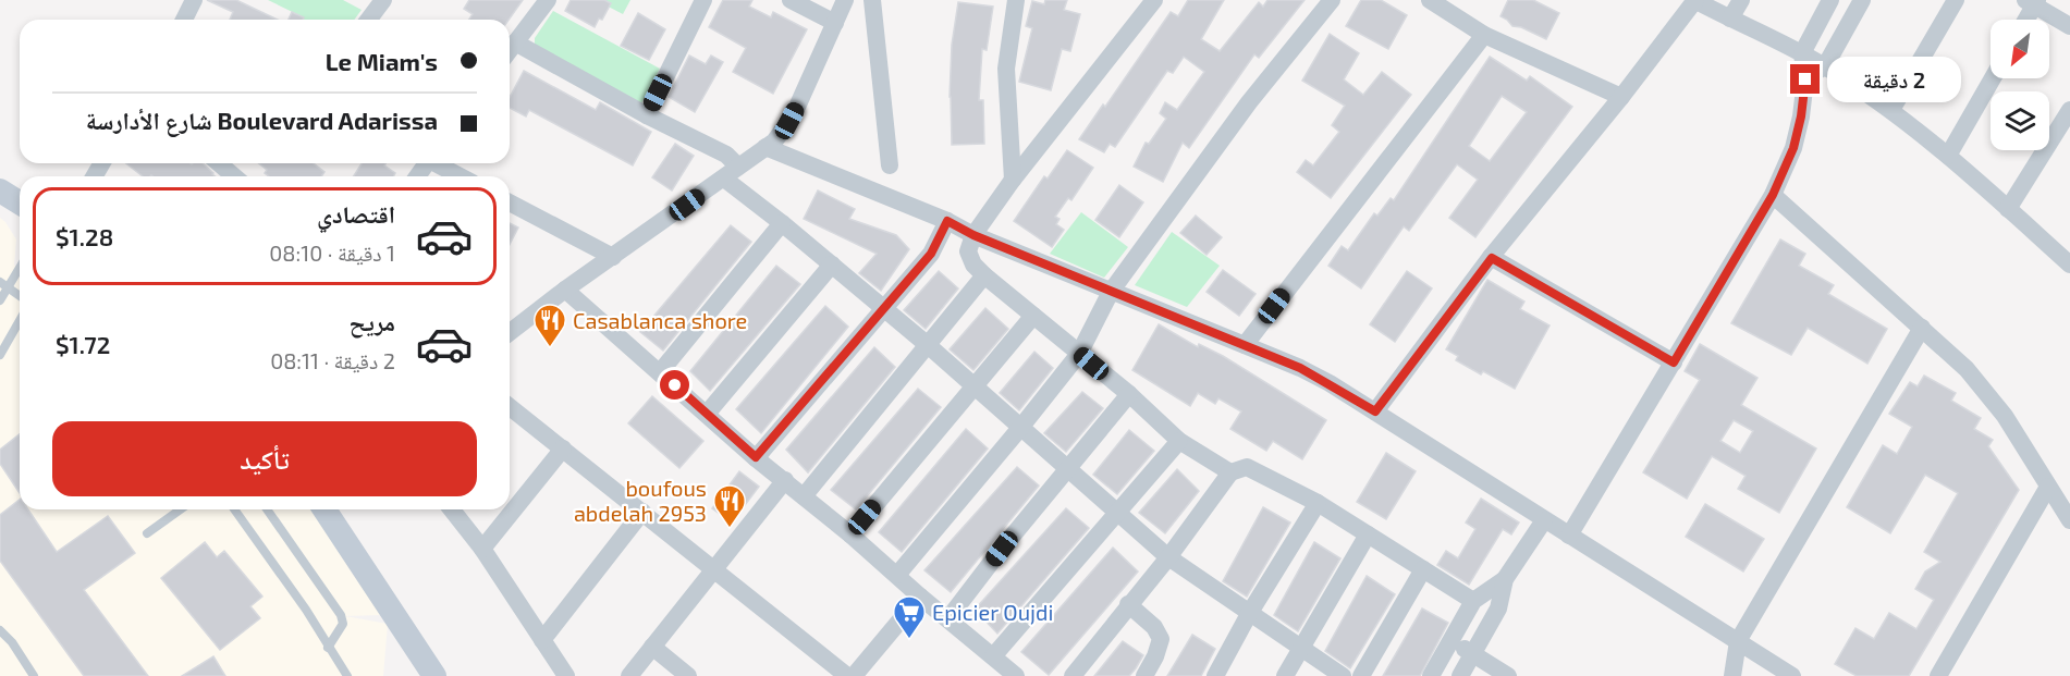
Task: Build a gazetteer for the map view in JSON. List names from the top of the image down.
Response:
{
  "places": {
    "restaurant": ["Casablanca shore", "boufous abdelah 2953"],
    "supermarket": ["Epicier Oujdi"]
  },
  "north": "bottom left",
  "page": {
    "banner": ["Le Miam's", "Boulevard Adarissa شارع الأدارسة"],
    "bubble": "2 دقيقة",
    "list": [
      {
        "name": "اقتصادي",
        "note": "1 دقيقة · 08:10",
        "value": "$1.28"
      },
      {
        "name": "مريح",
        "note": "2 دقيقة · 08:11",
        "value": "$1.72"
      }
    ],
    "buttons": "تأكيد"
  }
}
